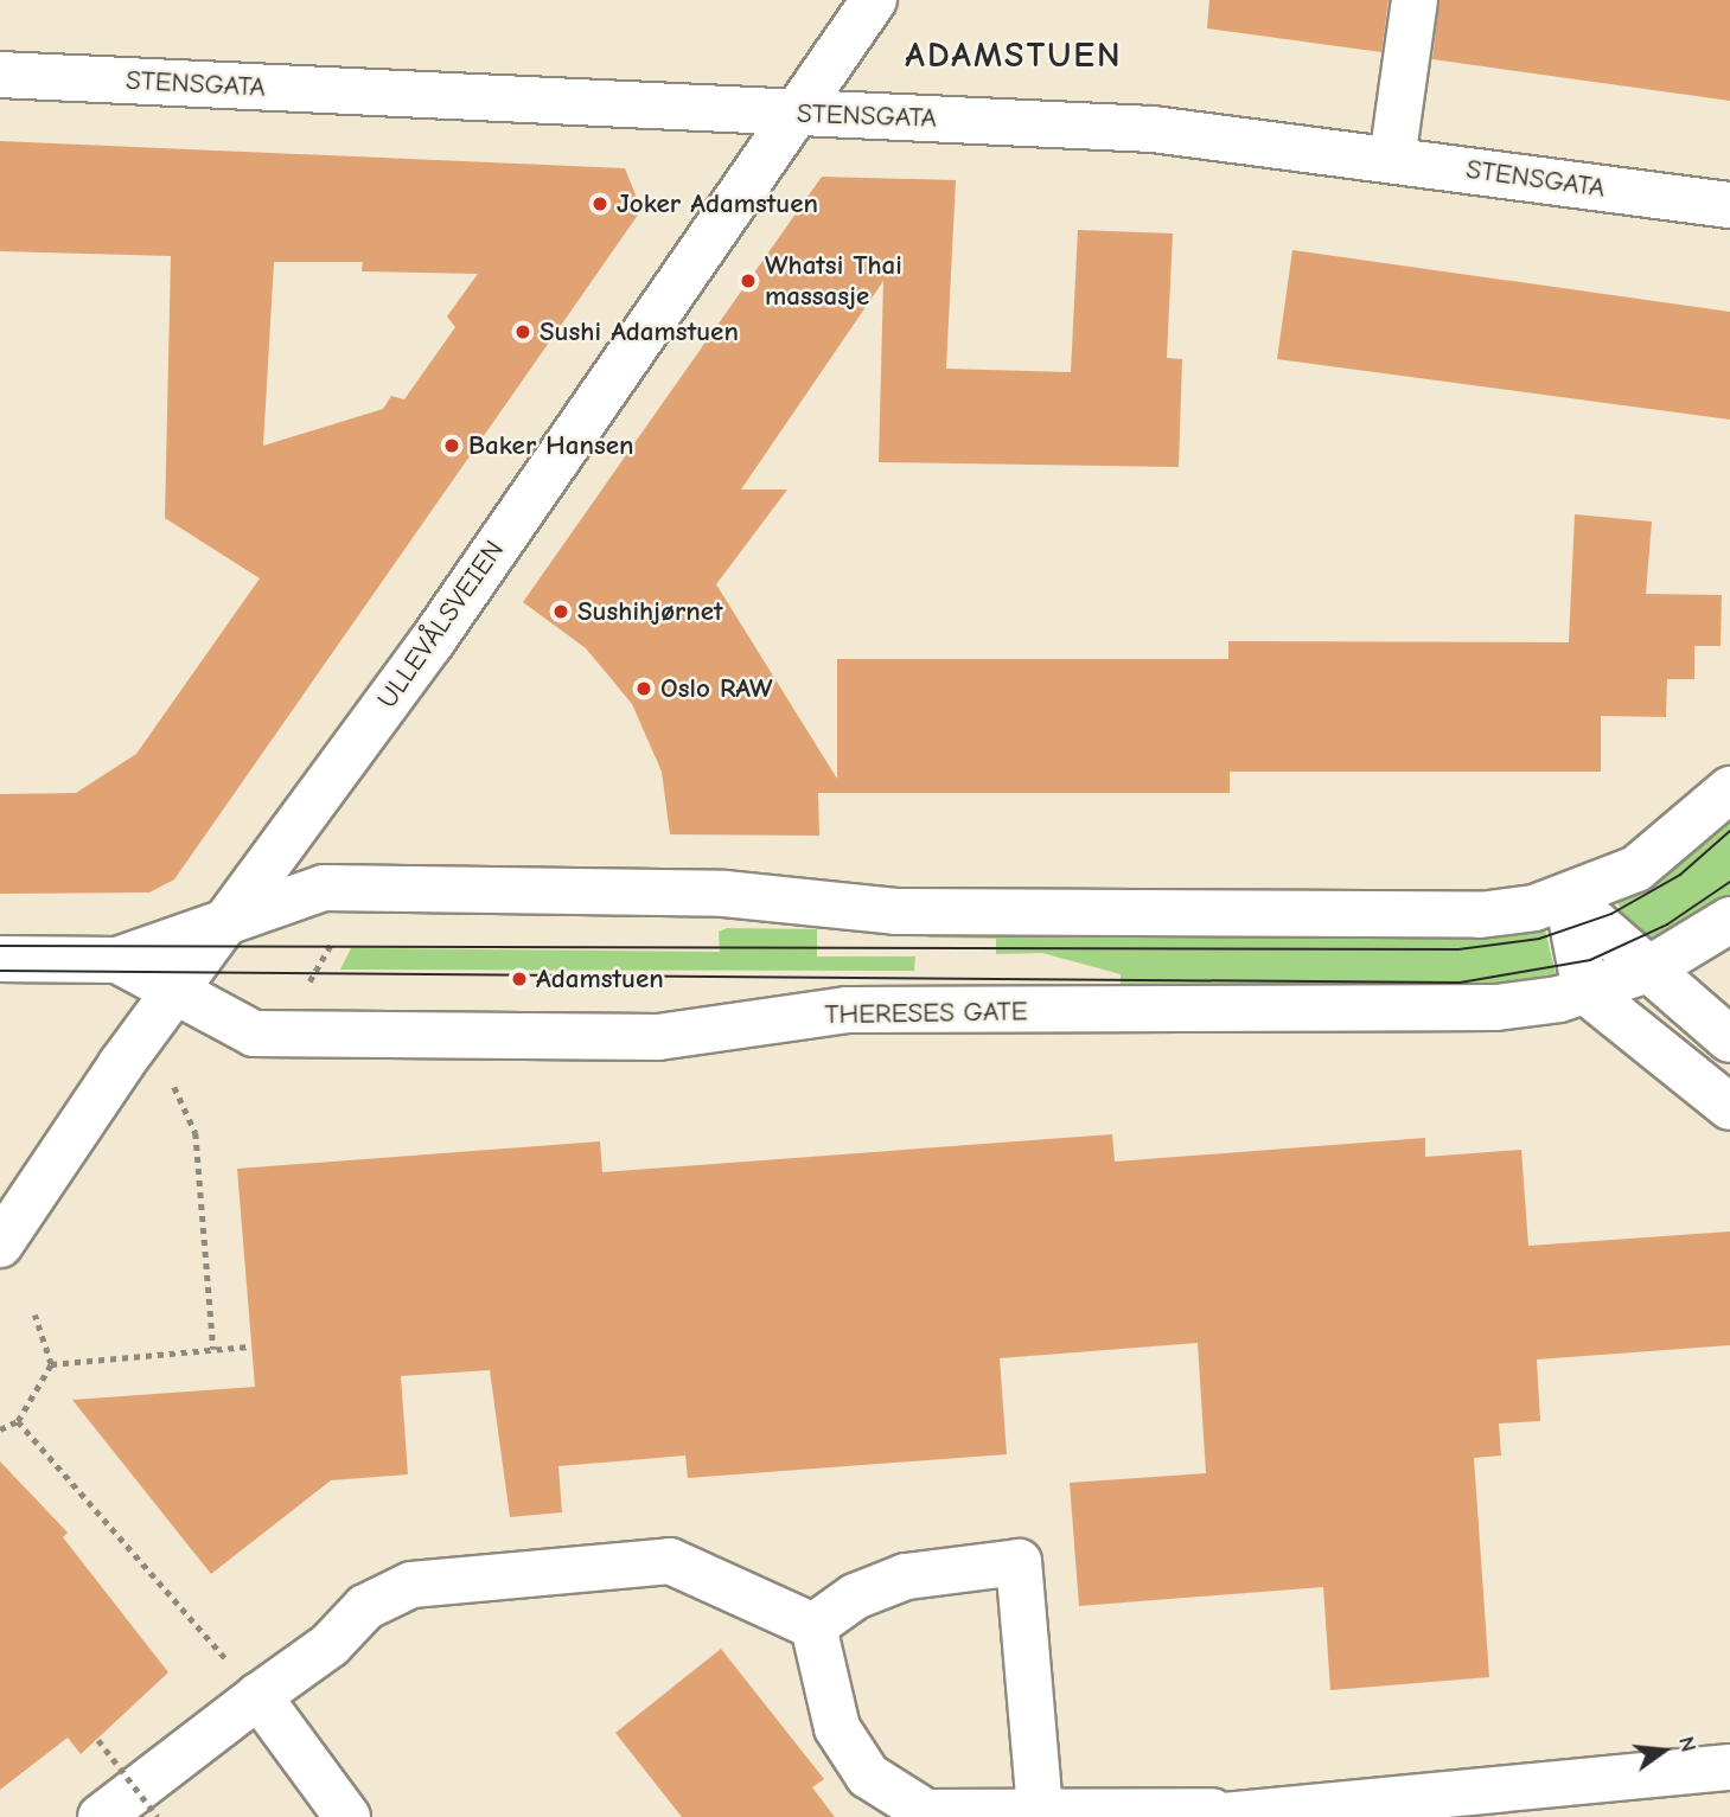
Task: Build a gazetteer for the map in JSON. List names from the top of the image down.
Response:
{
  "streets": {
    "street": ["STENSGATA", "ULLEVÅLSVEIEN", "THERESES GATE"]
  },
  "crossings": [
    ["STENSGATA", "ULLEVÅLSVEIEN"],
    ["ULLEVÅLSVEIEN", "THERESES GATE"]
  ],
  "districts": ["ADAMSTUEN"],
  "places": [
    "Joker Adamstuen",
    "Whatsi Thai massasje",
    "Sushi Adamstuen",
    "Baker Hansen",
    "Sushihjørnet",
    "Oslo RAW",
    "Adamstuen"
  ],
  "north": "right"
}
